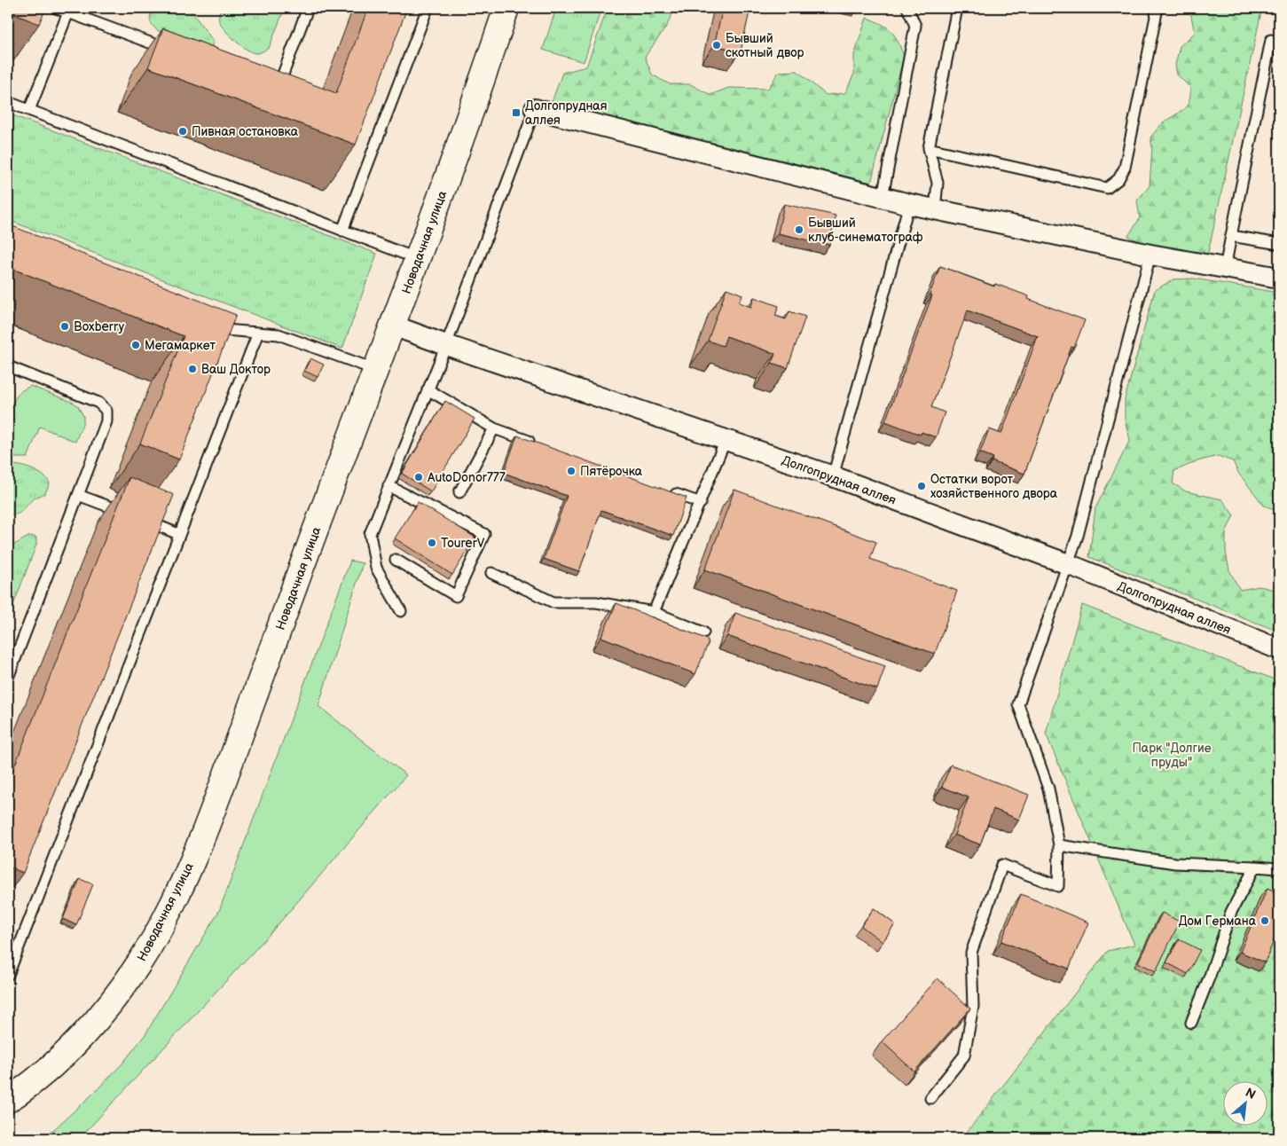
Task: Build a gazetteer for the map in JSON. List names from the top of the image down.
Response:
{
  "streets": {
    "street": ["Новодачная улица", "Долгопрудная аллея"]
  },
  "crossings": [
    ["Новодачная улица", "Долгопрудная аллея"]
  ],
  "parks": ["Парк \"Долгие пруды\""],
  "places": {
    "other": [
      "Бывший скотный двор",
      "Пивная остановка",
      "Бывший клуб-синематограф",
      "Boxberry",
      "Мегамаркет",
      "Ваш Доктор",
      "Пятёрочка",
      "AutoDonor777",
      "Остатки ворот хозяйственного двора",
      "TourerV",
      "Дом Германа"
    ],
    "transit": ["Долгопрудная аллея"]
  },
  "north": "top right"
}
